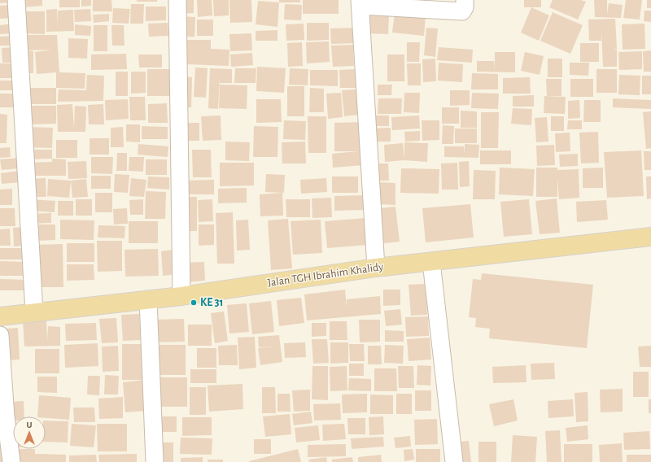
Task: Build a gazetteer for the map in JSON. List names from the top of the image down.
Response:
{
  "streets": {
    "main road": ["Jalan TGH Ibrahim Khalidy"]
  },
  "places": ["KE 31"],
  "north": "top"
}
